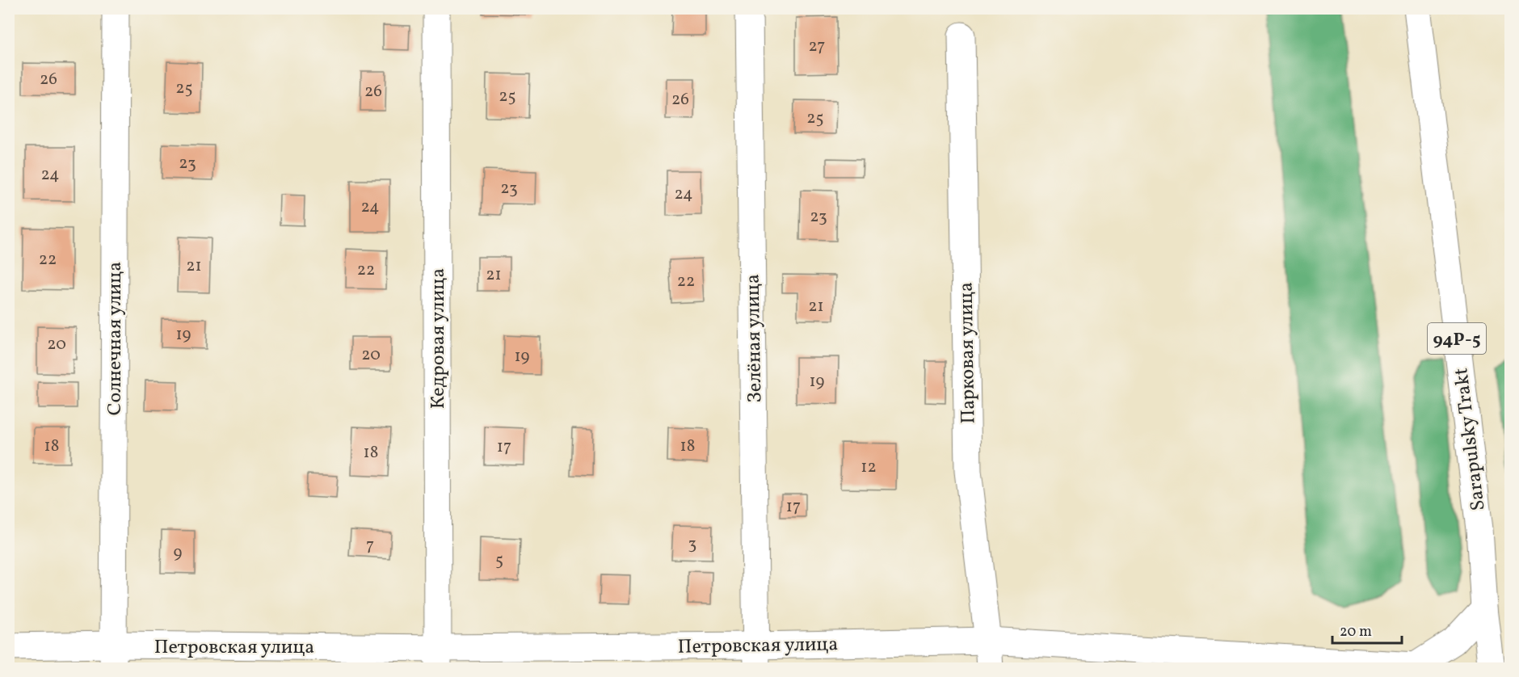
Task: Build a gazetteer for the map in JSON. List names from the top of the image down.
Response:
{
  "streets": {
    "street": [
      "Солнечная улица",
      "Кедровая улица",
      "Зелёная улица",
      "94Р-5",
      "Парковая улица",
      "Sarapulsky Trakt",
      "Петровская улица"
    ]
  },
  "crossings": [
    ["Солнечная улица", "Петровская улица"],
    ["Кедровая улица", "Петровская улица"],
    ["Зелёная улица", "Петровская улица"],
    ["Парковая улица", "Петровская улица"],
    ["Sarapulsky Trakt", "Петровская улица"]
  ],
  "house_numbers": [
    "27",
    "26",
    "25",
    "26",
    "25",
    "26",
    "25",
    "23",
    "24",
    "23",
    "24",
    "24",
    "23",
    "22",
    "21",
    "22",
    "21",
    "22",
    "21",
    "19",
    "20",
    "20",
    "19",
    "19",
    "18",
    "18",
    "17",
    "18",
    "12",
    "17",
    "3",
    "7",
    "9",
    "5"
  ],
  "scale_bar": "20 m"
}
